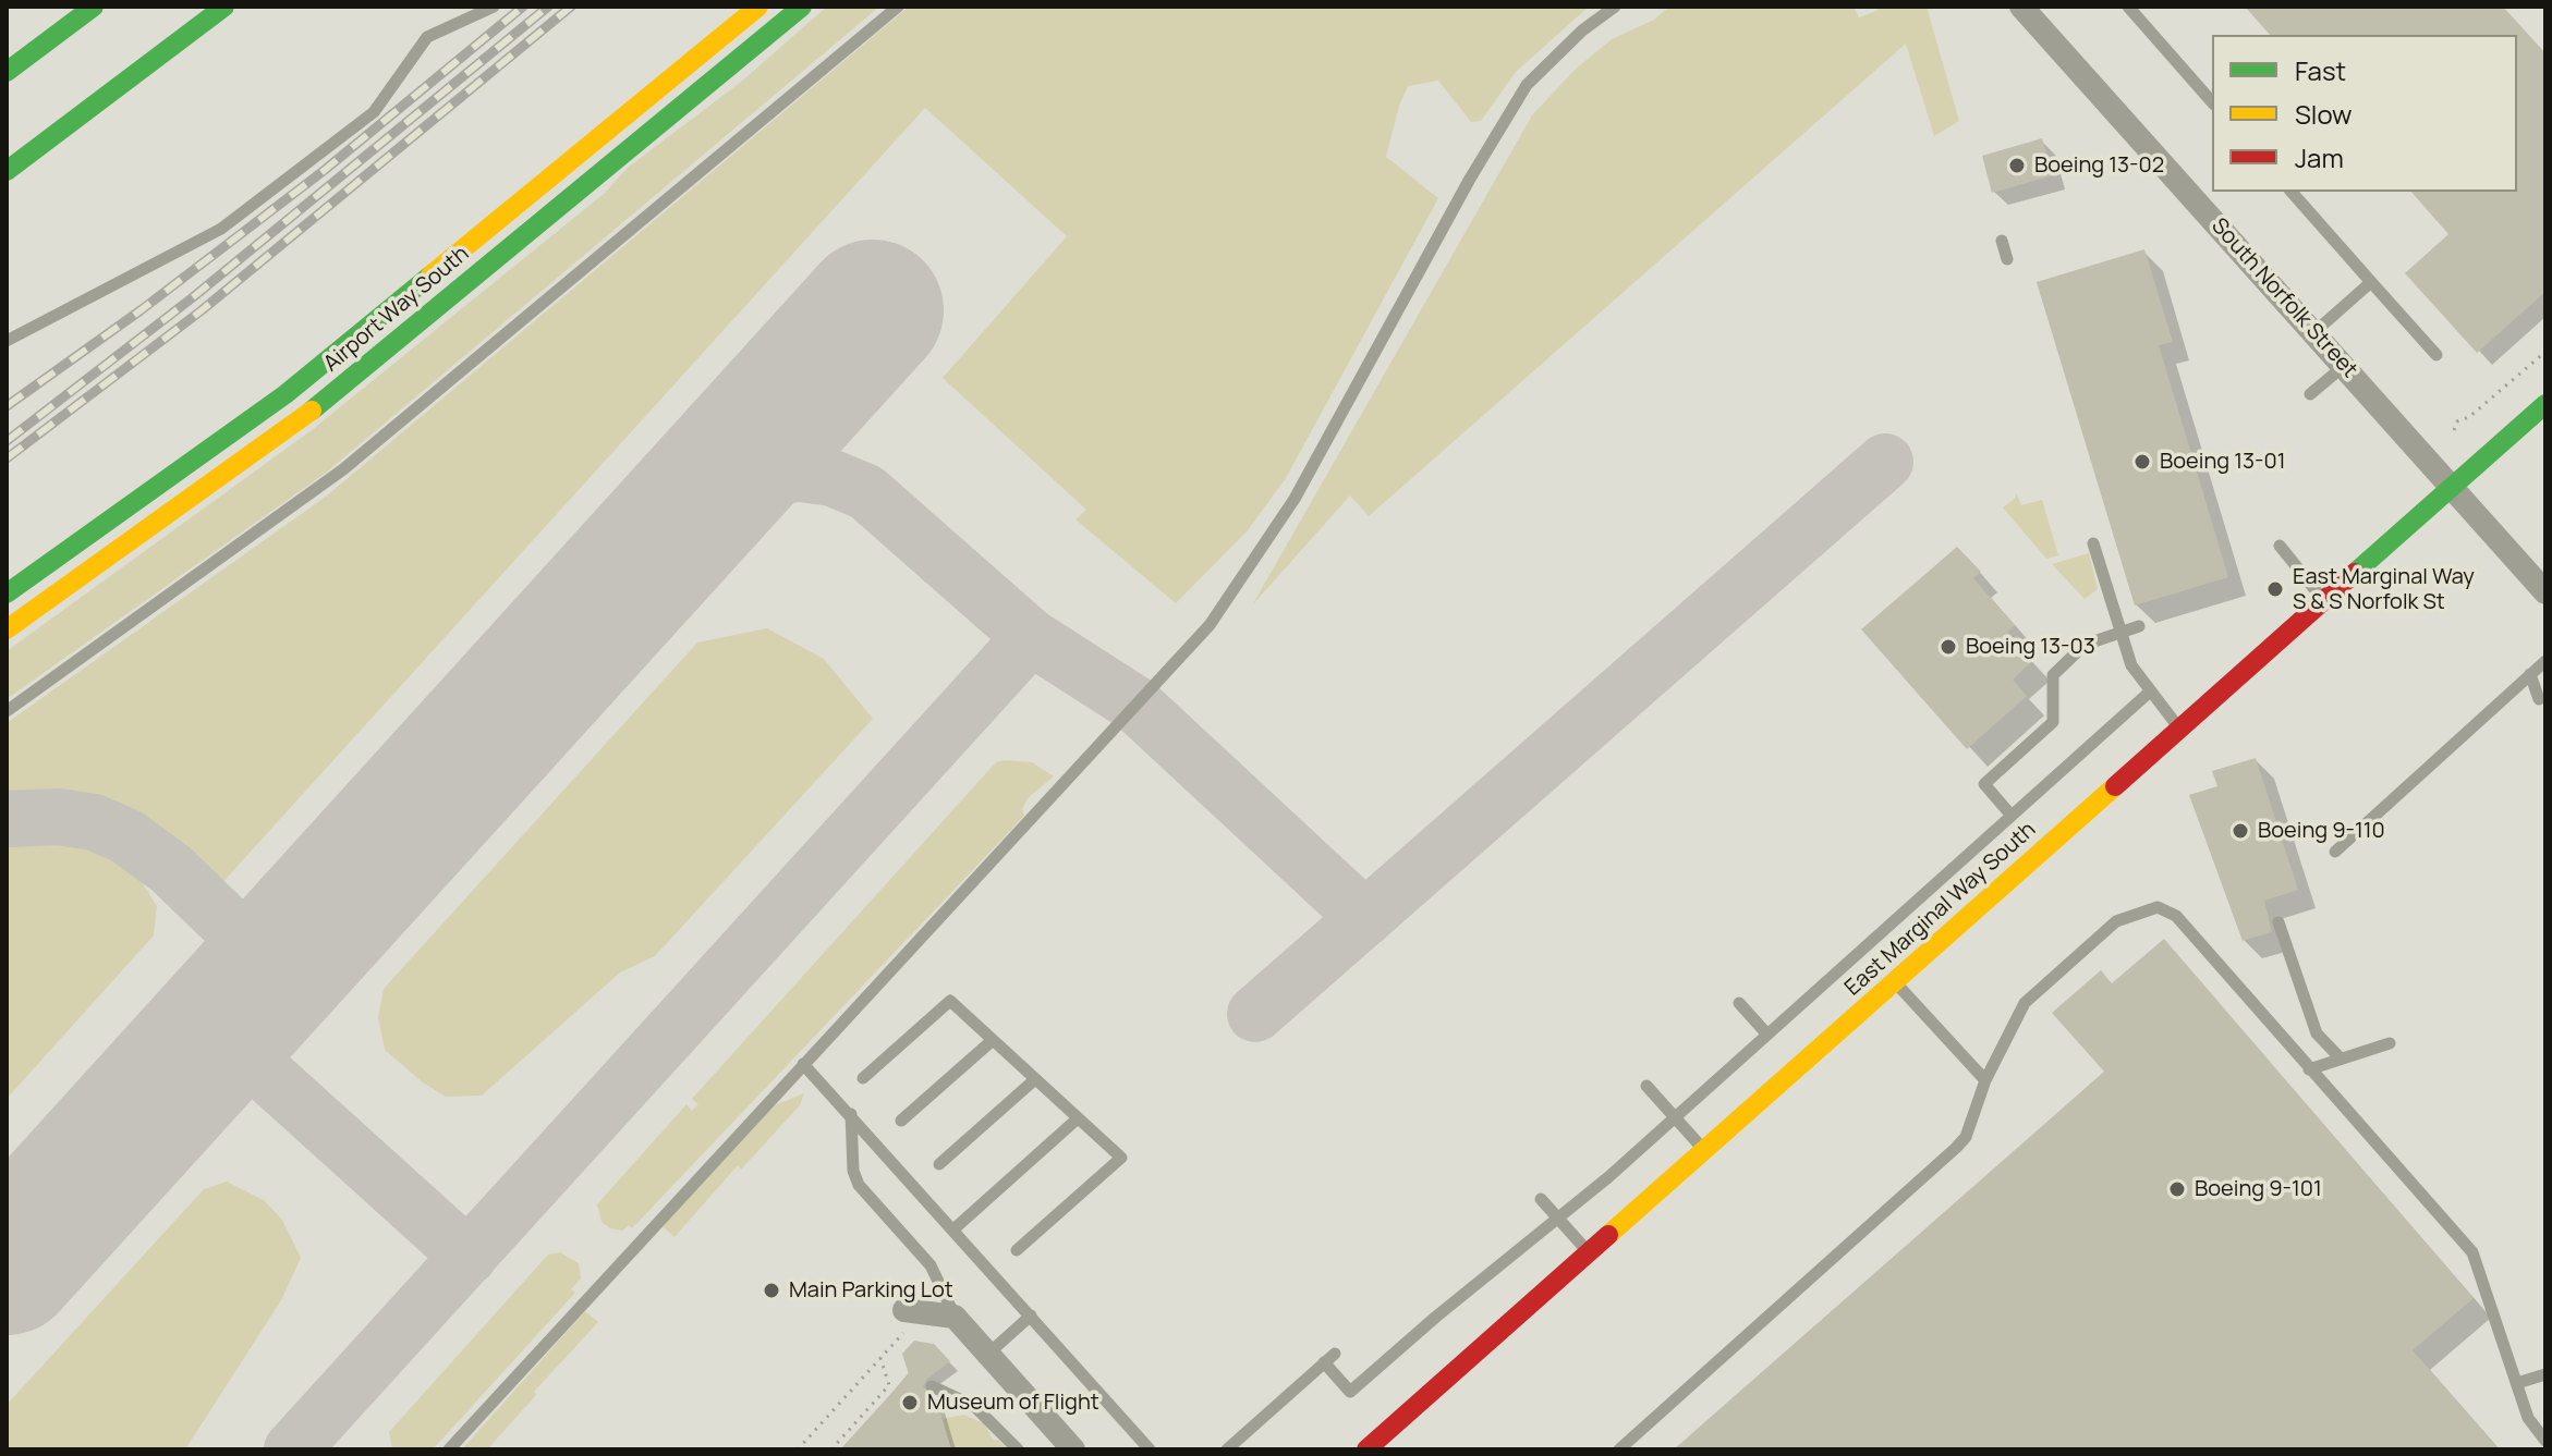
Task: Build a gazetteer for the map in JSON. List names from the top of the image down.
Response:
{
  "streets": {
    "main road": ["Airport Way South", "East Marginal Way South"],
    "street": ["South Norfolk Street"]
  },
  "crossings": [
    ["South Norfolk Street", "East Marginal Way South"]
  ],
  "places": [
    "Boeing 13-02",
    "Boeing 13-01",
    "East Marginal Way S & S Norfolk St",
    "Boeing 13-03",
    "Boeing 9-110",
    "Boeing 9-101",
    "Main Parking Lot",
    "Museum of Flight"
  ],
  "legend": ["Fast", "Slow", "Jam"]
}
